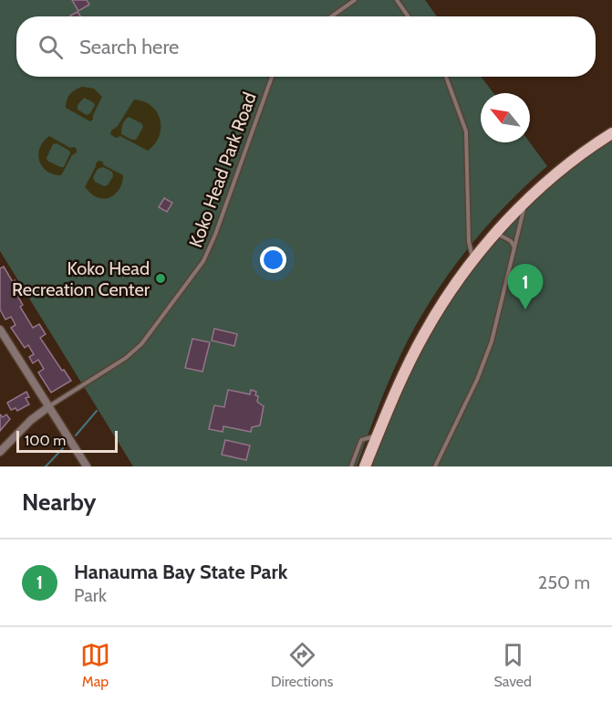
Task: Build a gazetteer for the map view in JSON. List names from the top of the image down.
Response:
{
  "streets": {
    "lane": ["Koko Head Park Road"]
  },
  "places": ["Koko Head Recreation Center"],
  "scale_bar": "100 m",
  "north": "top left",
  "page": {
    "search": "Search here",
    "pins": "1",
    "scale": "100 m",
    "heading": "Nearby",
    "list": [
      {
        "mark": "1",
        "name": "Hanauma Bay State Park",
        "note": "Park",
        "value": "250 m"
      }
    ],
    "nav": ["Map", "Directions", "Saved"]
  }
}
